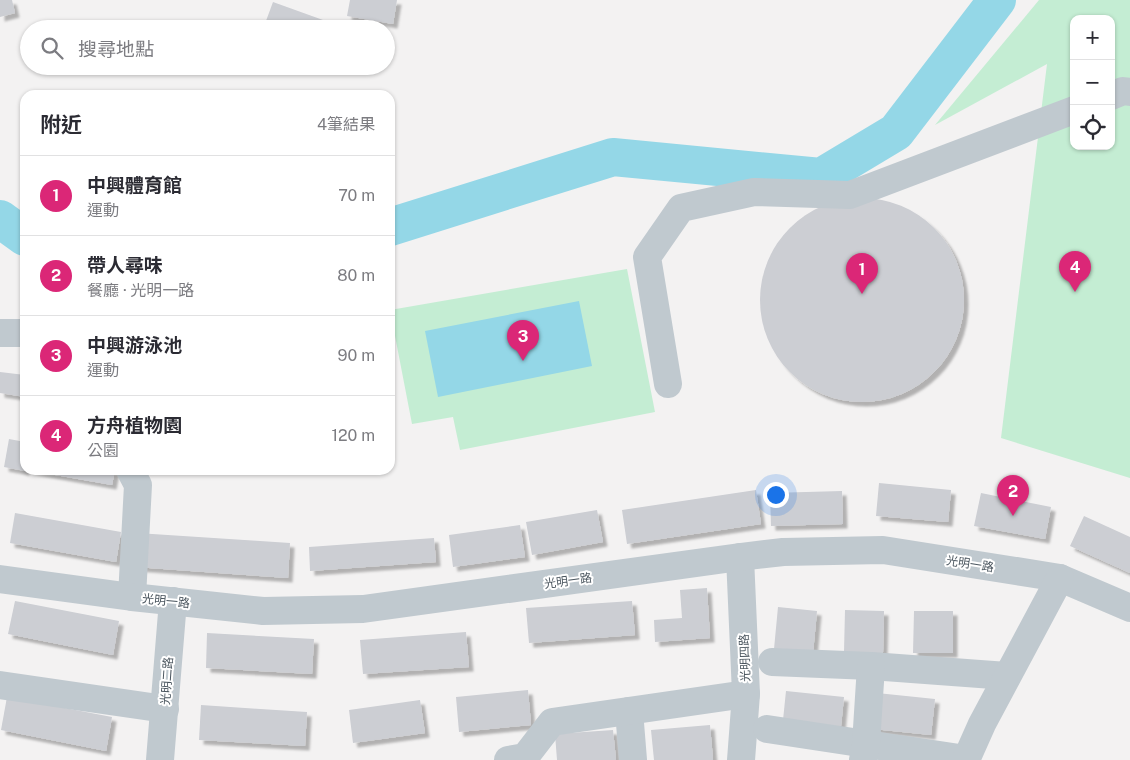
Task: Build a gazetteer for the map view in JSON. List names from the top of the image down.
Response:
{
  "streets": {
    "street": ["光明一路", "光明四路", "光明二路"]
  },
  "crossings": [
    ["光明一路", "光明四路"],
    ["光明一路", "光明二路"]
  ],
  "page": {
    "map_buttons": ["+", "−"],
    "search": "搜尋地點",
    "heading": ["附近", "4筆結果"],
    "list": [
      {
        "mark": "1",
        "name": "中興體育館",
        "note": "運動",
        "value": "70 m"
      },
      {
        "mark": "2",
        "name": "帶人尋味",
        "note": "餐廳 · 光明一路",
        "value": "80 m"
      },
      {
        "mark": "3",
        "name": "中興游泳池",
        "note": "運動",
        "value": "90 m"
      },
      {
        "mark": "4",
        "name": "方舟植物園",
        "note": "公園",
        "value": "120 m"
      }
    ],
    "pins": [
      "4",
      "1",
      "3",
      "2"
    ]
  }
}
